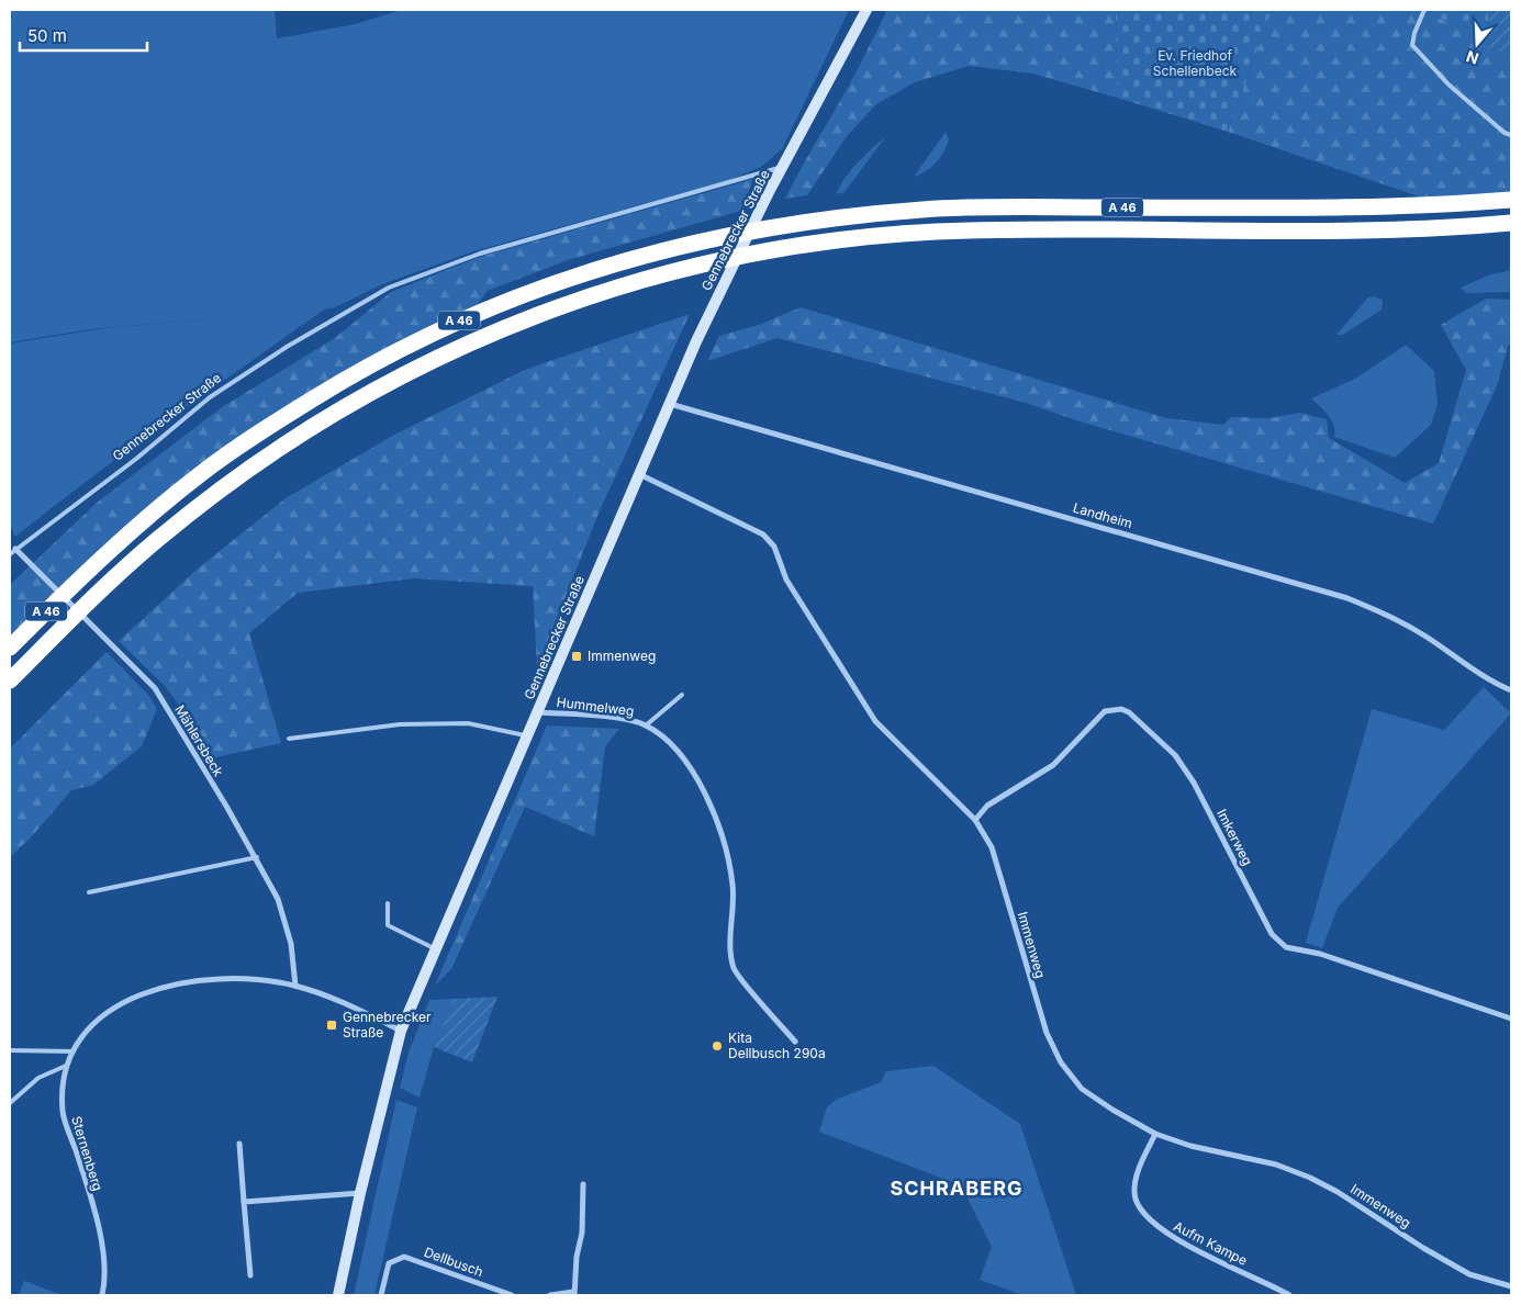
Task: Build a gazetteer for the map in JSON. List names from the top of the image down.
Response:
{
  "streets": {
    "highway": ["A 46"],
    "main road": ["Gennebrecker Straße"],
    "street": [
      "Landheim",
      "Hummelweg",
      "Mählersbeck",
      "Imkerweg",
      "Immenweg",
      "Sternenberg",
      "Aufm Kampe",
      "Dellbusch"
    ]
  },
  "crossings": [
    ["Gennebrecker Straße", "Landheim"],
    ["Gennebrecker Straße", "Hummelweg"],
    ["Gennebrecker Straße", "Mählersbeck"],
    ["Gennebrecker Straße", "Immenweg"],
    ["Gennebrecker Straße", "Sternenberg"],
    ["Mählersbeck", "Sternenberg"],
    ["Imkerweg", "Immenweg"],
    ["Immenweg", "Aufm Kampe"]
  ],
  "districts": ["SCHRABERG"],
  "parks": ["Ev. Friedhof Schellenbeck"],
  "places": {
    "transit": ["Immenweg", "Gennebrecker Straße"],
    "other": ["Kita Dellbusch 290a"]
  },
  "scale_bar": "50 m",
  "north": "bottom"
}
